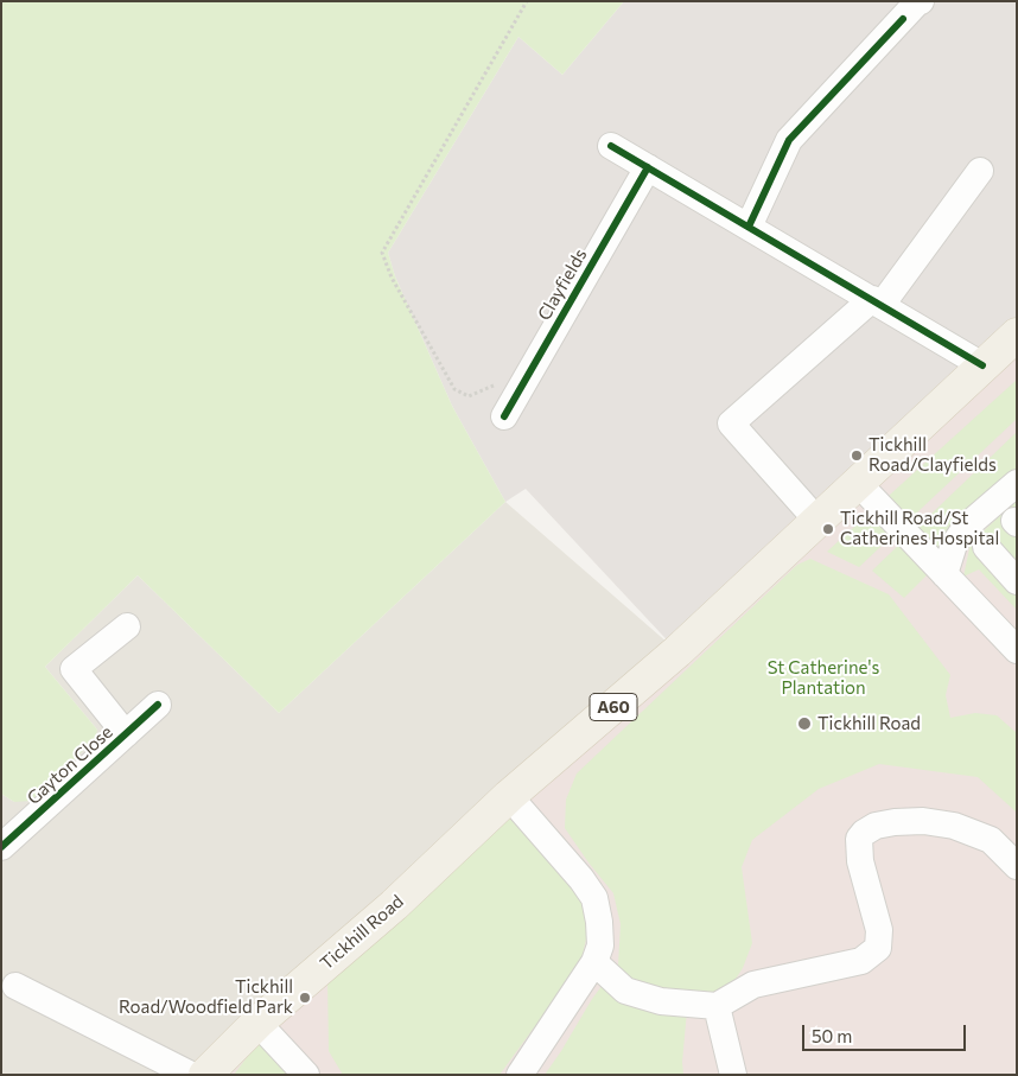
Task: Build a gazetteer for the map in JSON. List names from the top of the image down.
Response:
{
  "streets": {
    "main road": ["A60", "Tickhill Road"],
    "street": ["Clayfields", "Gayton Close"]
  },
  "parks": ["St Catherine's Plantation"],
  "places": [
    "Tickhill Road/Clayfields",
    "Tickhill Road/St Catherines Hospital",
    "Tickhill Road",
    "Tickhill Road/Woodfield Park"
  ],
  "scale_bar": "50 m"
}
